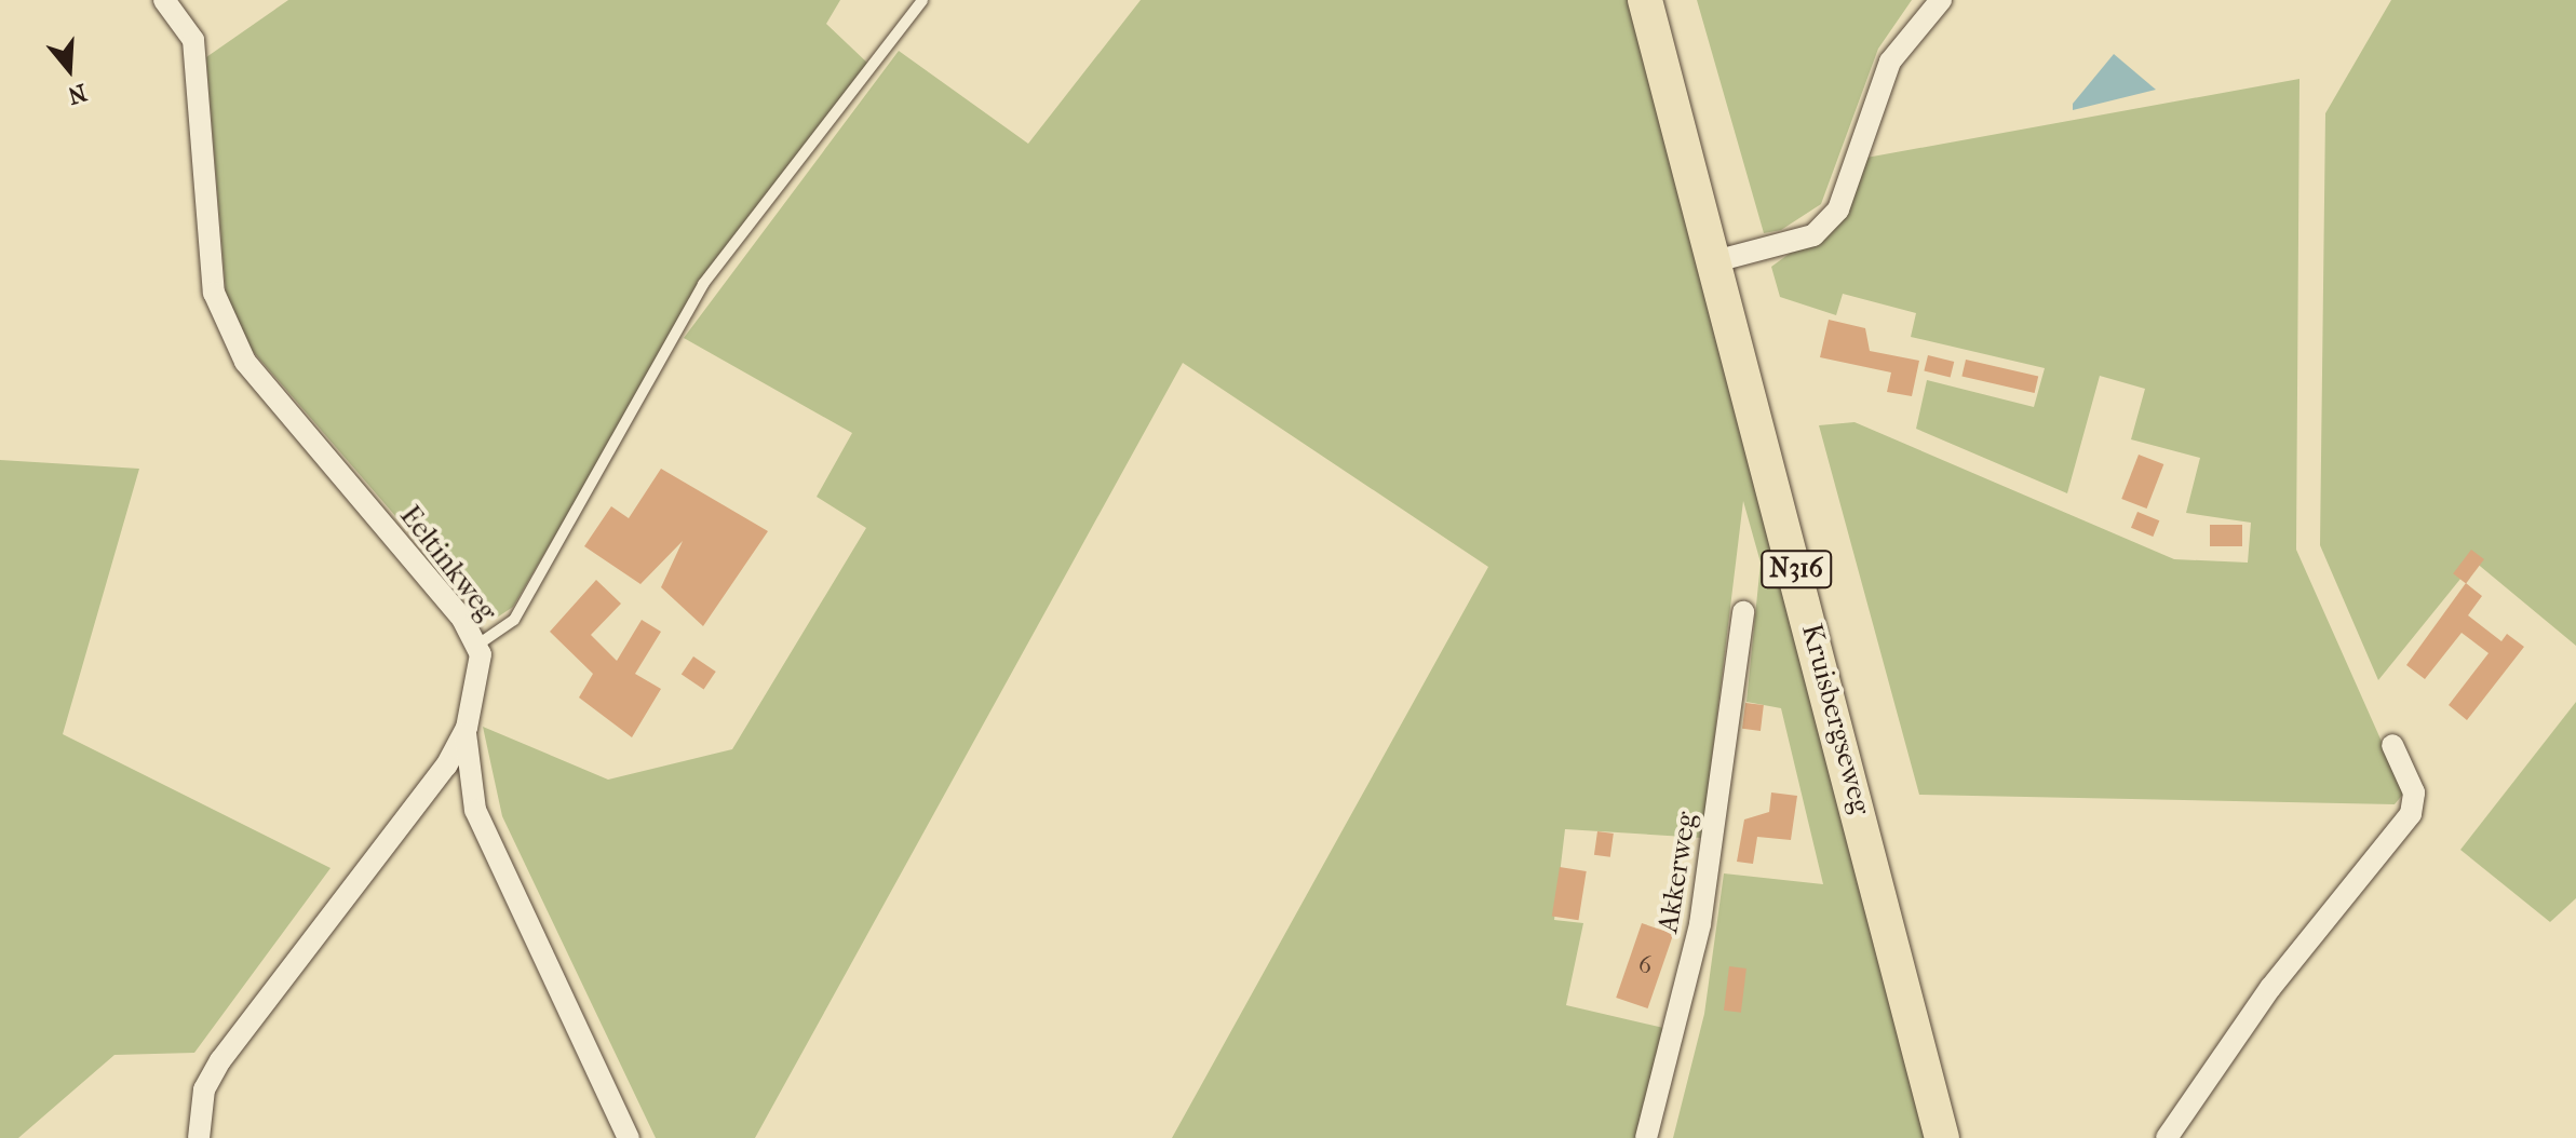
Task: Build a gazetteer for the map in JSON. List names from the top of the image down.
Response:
{
  "streets": {
    "main road": ["N316", "Kruisbergseweg"],
    "street": ["Eeltinkweg", "Akkerweg"]
  },
  "house_numbers": ["6"],
  "north": "bottom"
}
